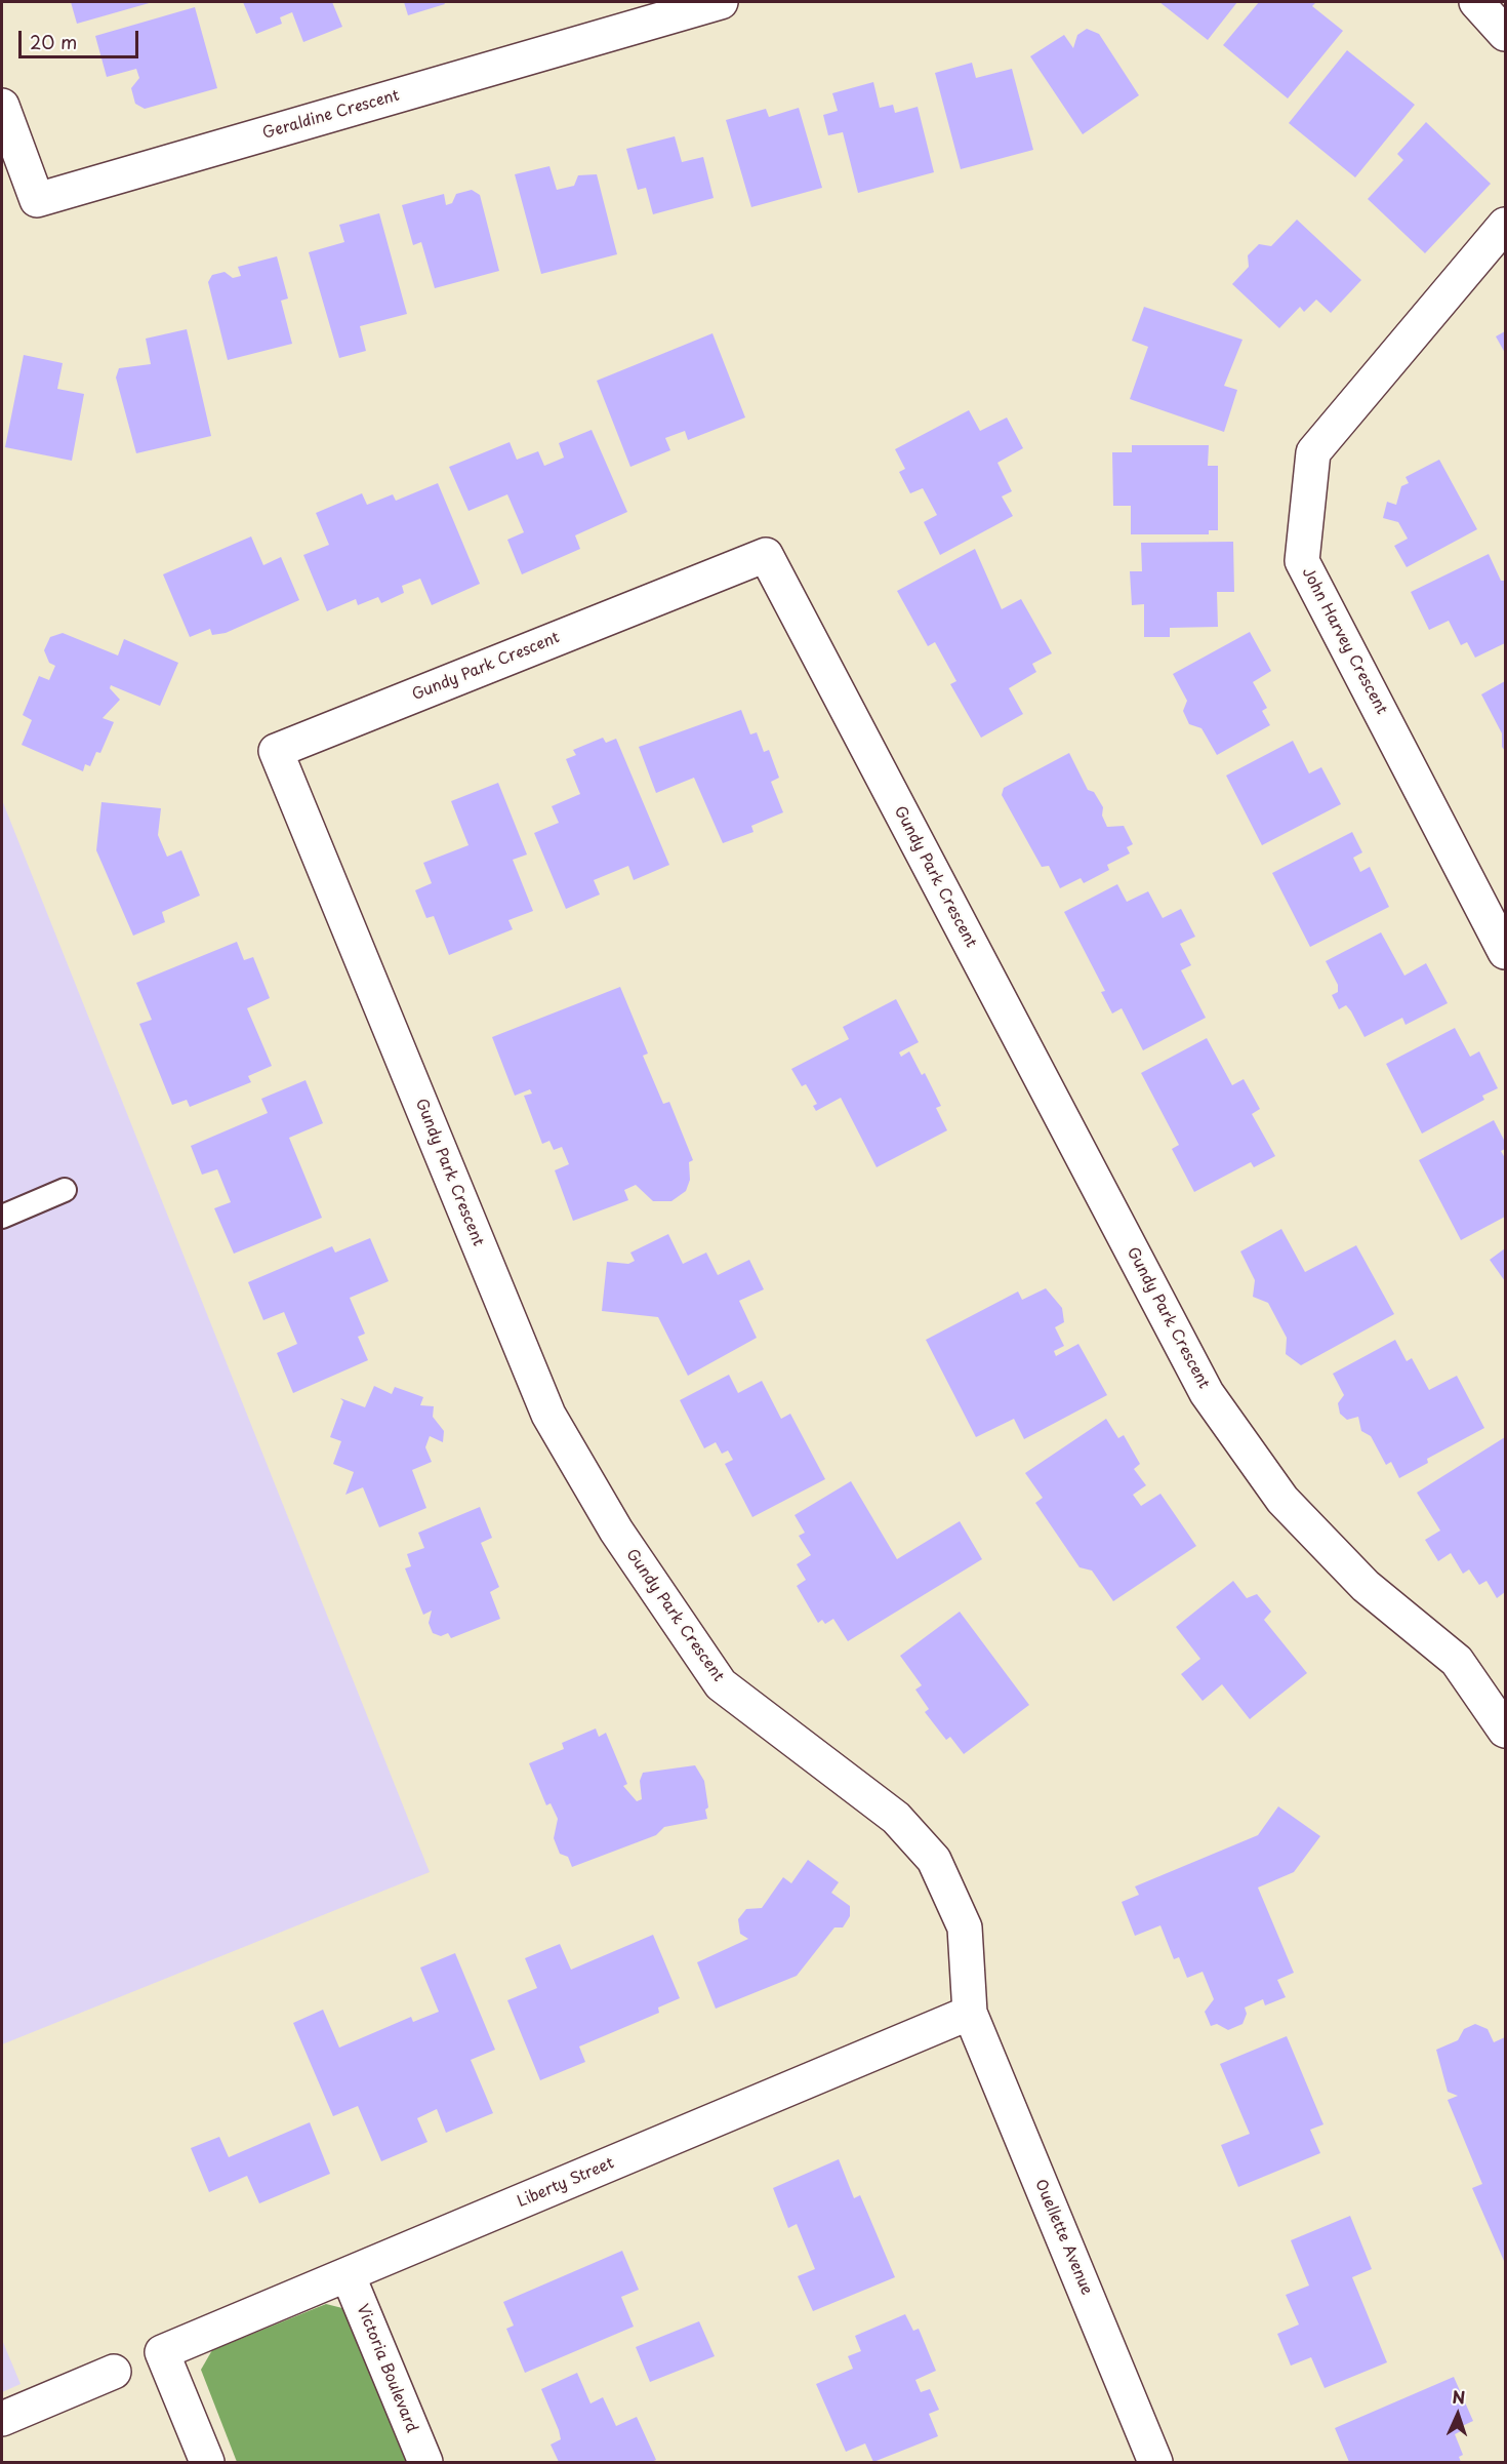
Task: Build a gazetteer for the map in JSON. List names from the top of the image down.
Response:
{
  "streets": {
    "street": [
      "Geraldine Crescent",
      "John Harvey Crescent",
      "Gundy Park Crescent",
      "Liberty Street",
      "Ouellette Avenue",
      "Victoria Boulevard"
    ]
  },
  "crossings": [
    ["Gundy Park Crescent", "Liberty Street"],
    ["Gundy Park Crescent", "Ouellette Avenue"],
    ["Liberty Street", "Ouellette Avenue"],
    ["Liberty Street", "Victoria Boulevard"]
  ],
  "scale_bar": "20 m",
  "north": "top"
}
